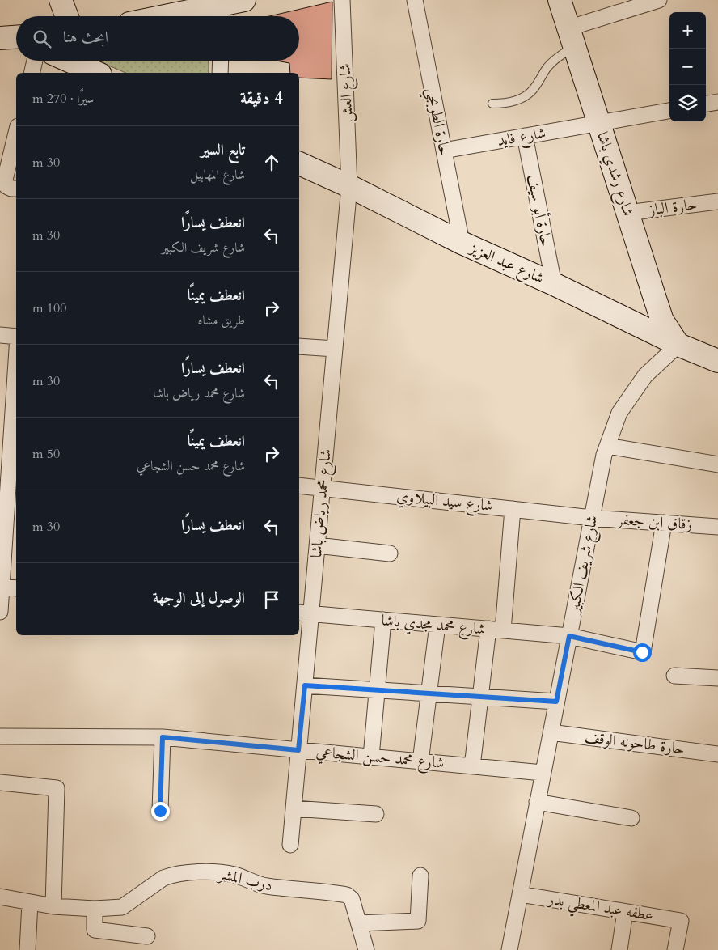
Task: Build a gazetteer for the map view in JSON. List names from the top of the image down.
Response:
{
  "streets": {
    "main road": ["شارع رشدي باشا", "شارع عبد العزيز"],
    "street": [
      "شارع العش",
      "حارة الطوبجي",
      "شارع فايد",
      "حارة الباز",
      "حارة أبو سيف",
      "شارع سيد البيلاوي",
      "شارع محمد رياض باشا",
      "زقاق ابن جعفر",
      "شارع شريف الكبير",
      "شارع محمد مجدي باشا",
      "حارة طاحونه الوقف",
      "شارع محمد حسن الشجاعي",
      "درب المشر",
      "عطفه عبد المعطي بدر"
    ]
  },
  "crossings": [
    ["شارع العش", "شارع عبد العزيز"],
    ["شارع العش", "شارع محمد رياض باشا"],
    ["حارة الطوبجي", "شارع فايد"],
    ["حارة الطوبجي", "شارع عبد العزيز"],
    ["شارع فايد", "شارع رشدي باشا"],
    ["شارع فايد", "حارة أبو سيف"],
    ["شارع رشدي باشا", "حارة الباز"],
    ["شارع رشدي باشا", "شارع عبد العزيز"],
    ["شارع رشدي باشا", "شارع شريف الكبير"],
    ["حارة أبو سيف", "شارع عبد العزيز"],
    ["شارع عبد العزيز", "شارع محمد رياض باشا"],
    ["شارع عبد العزيز", "شارع شريف الكبير"],
    ["شارع سيد البيلاوي", "شارع محمد رياض باشا"],
    ["شارع سيد البيلاوي", "زقاق ابن جعفر"],
    ["شارع سيد البيلاوي", "شارع شريف الكبير"],
    ["شارع محمد رياض باشا", "شارع محمد مجدي باشا"],
    ["شارع محمد رياض باشا", "شارع محمد حسن الشجاعي"],
    ["زقاق ابن جعفر", "شارع شريف الكبير"],
    ["زقاق ابن جعفر", "شارع محمد مجدي باشا"],
    ["شارع شريف الكبير", "شارع محمد مجدي باشا"],
    ["شارع شريف الكبير", "حارة طاحونه الوقف"],
    ["شارع شريف الكبير", "شارع محمد حسن الشجاعي"],
    ["شارع شريف الكبير", "عطفه عبد المعطي بدر"]
  ],
  "page": {
    "map_buttons": ["+", "−"],
    "search": "ابحث هنا",
    "heading": ["4 دقيقة", "سيرًا · 270 m"],
    "list": [
      ["تابع السير", "شارع المهابيل", "30 m"],
      ["انعطف يسارًا", "شارع شريف الكبير", "30 m"],
      ["انعطف يمينًا", "طريق مشاه", "100 m"],
      ["انعطف يسارًا", "شارع محمد رياض باشا", "30 m"],
      ["انعطف يمينًا", "شارع محمد حسن الشجاعي", "50 m"],
      ["انعطف يسارًا", "30 m"],
      "الوصول إلى الوجهة"
    ]
  }
}
